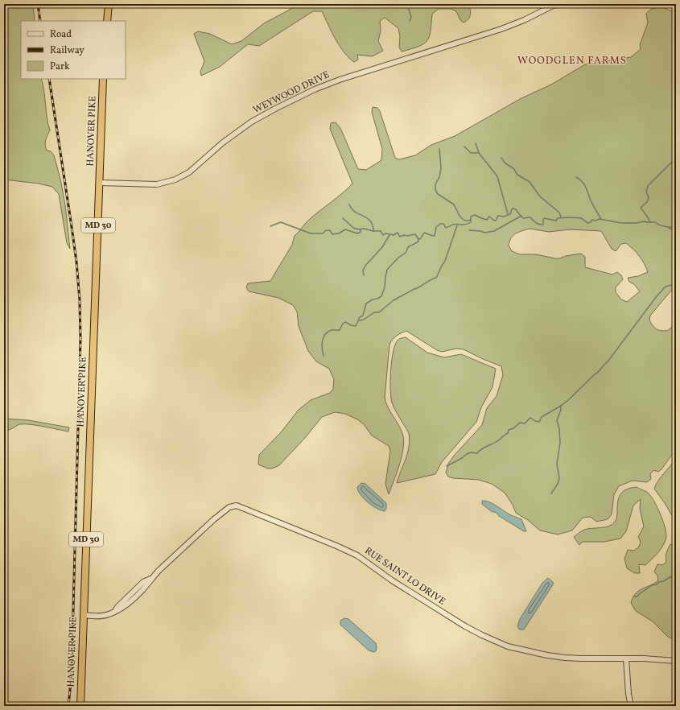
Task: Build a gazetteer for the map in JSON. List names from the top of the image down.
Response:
{
  "streets": {
    "highway": ["HANOVER PIKE", "MD 30"],
    "street": ["WEYWOOD DRIVE", "RUE SAINT LO DRIVE"]
  },
  "crossings": [
    ["WEYWOOD DRIVE", "HANOVER PIKE"],
    ["HANOVER PIKE", "RUE SAINT LO DRIVE"]
  ],
  "districts": ["WOODGLEN FARMS"],
  "legend": ["Road", "Railway", "Park"]
}
